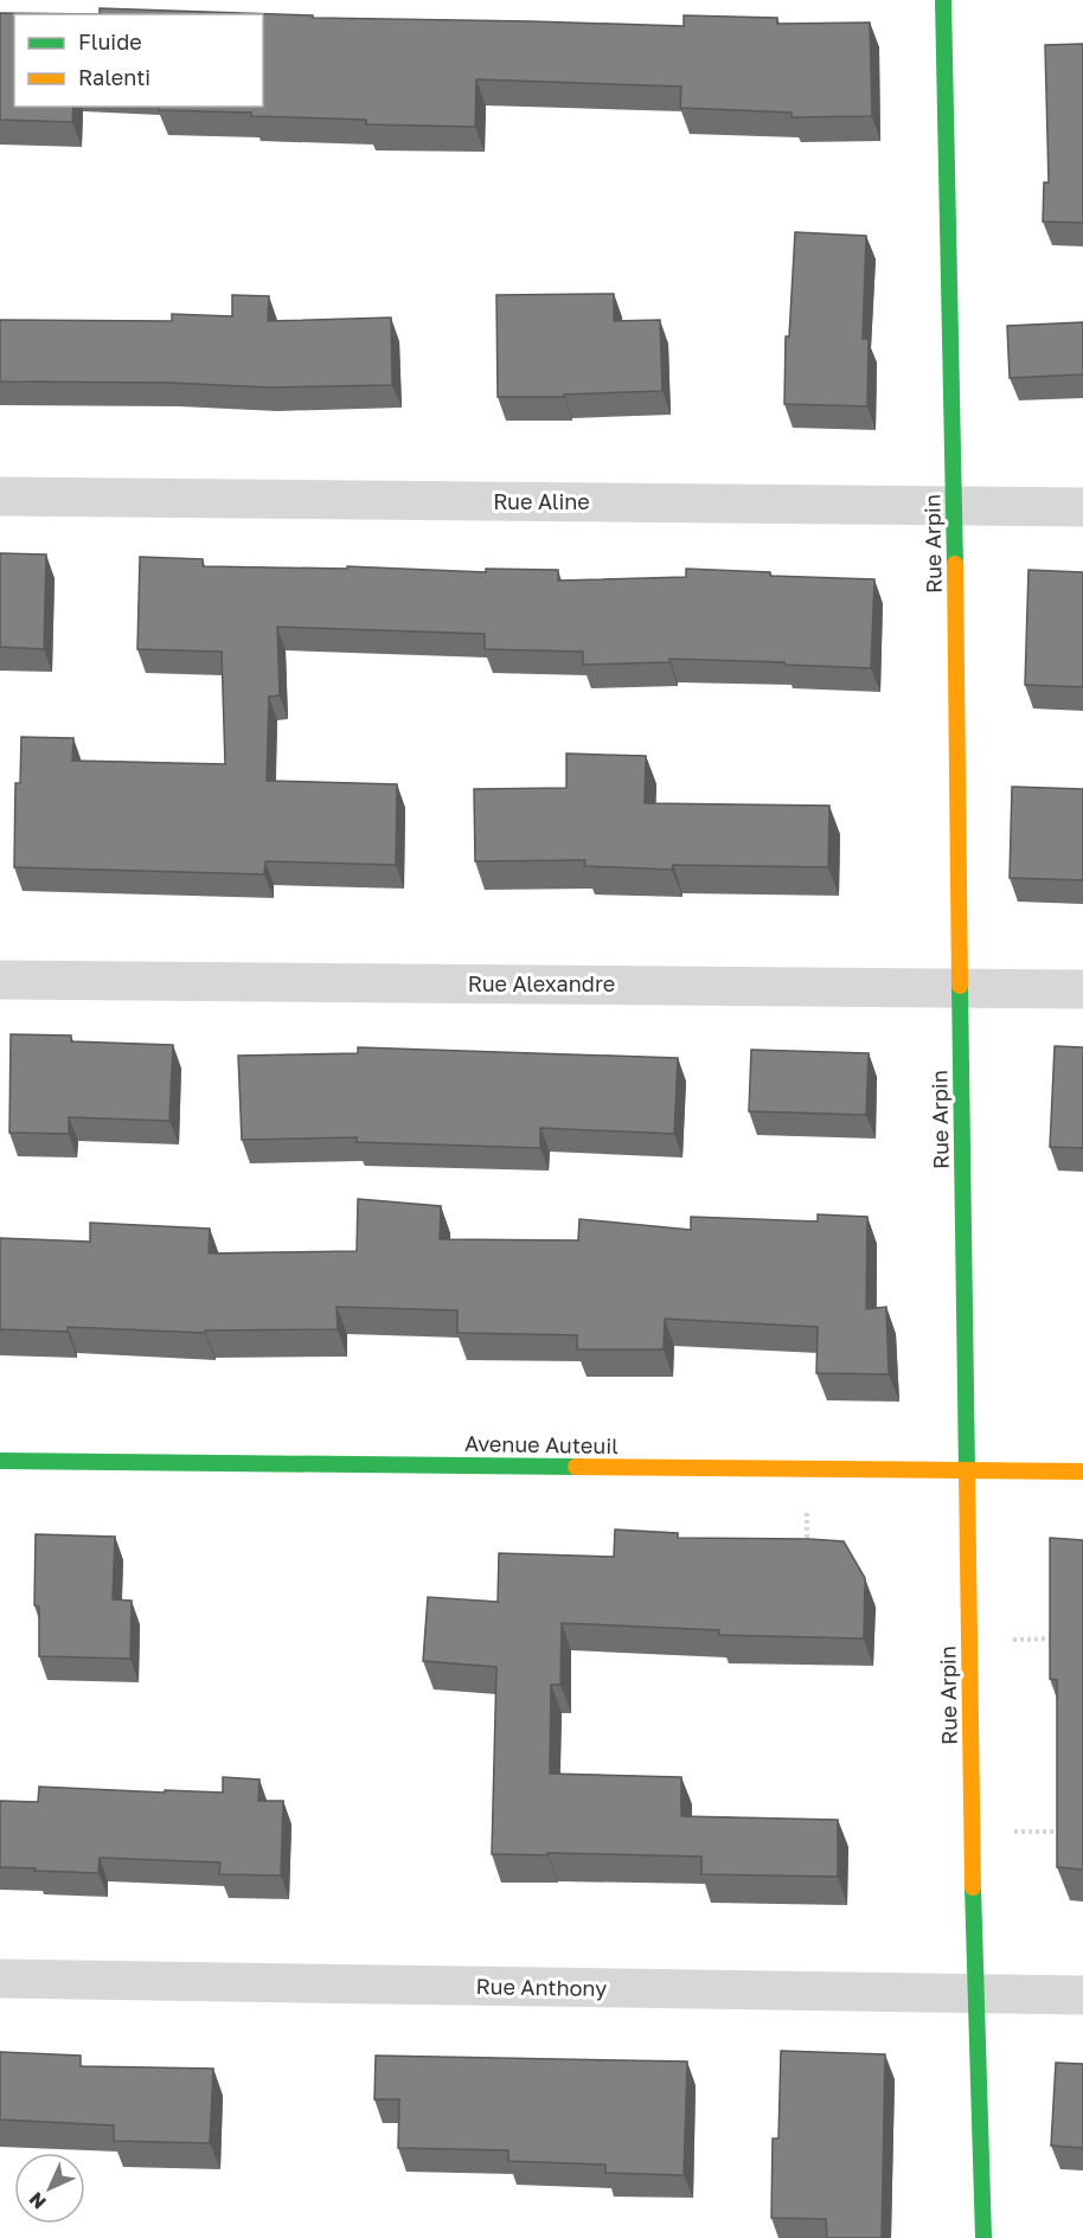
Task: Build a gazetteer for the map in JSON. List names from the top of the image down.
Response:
{
  "streets": {
    "street": [
      "Rue Aline",
      "Rue Arpin",
      "Rue Alexandre",
      "Avenue Auteuil",
      "Rue Anthony"
    ]
  },
  "crossings": [
    ["Rue Aline", "Rue Arpin"],
    ["Rue Arpin", "Rue Alexandre"],
    ["Rue Arpin", "Avenue Auteuil"],
    ["Rue Arpin", "Rue Anthony"]
  ],
  "legend": ["Fluide", "Ralenti"],
  "north": "bottom left"
}
